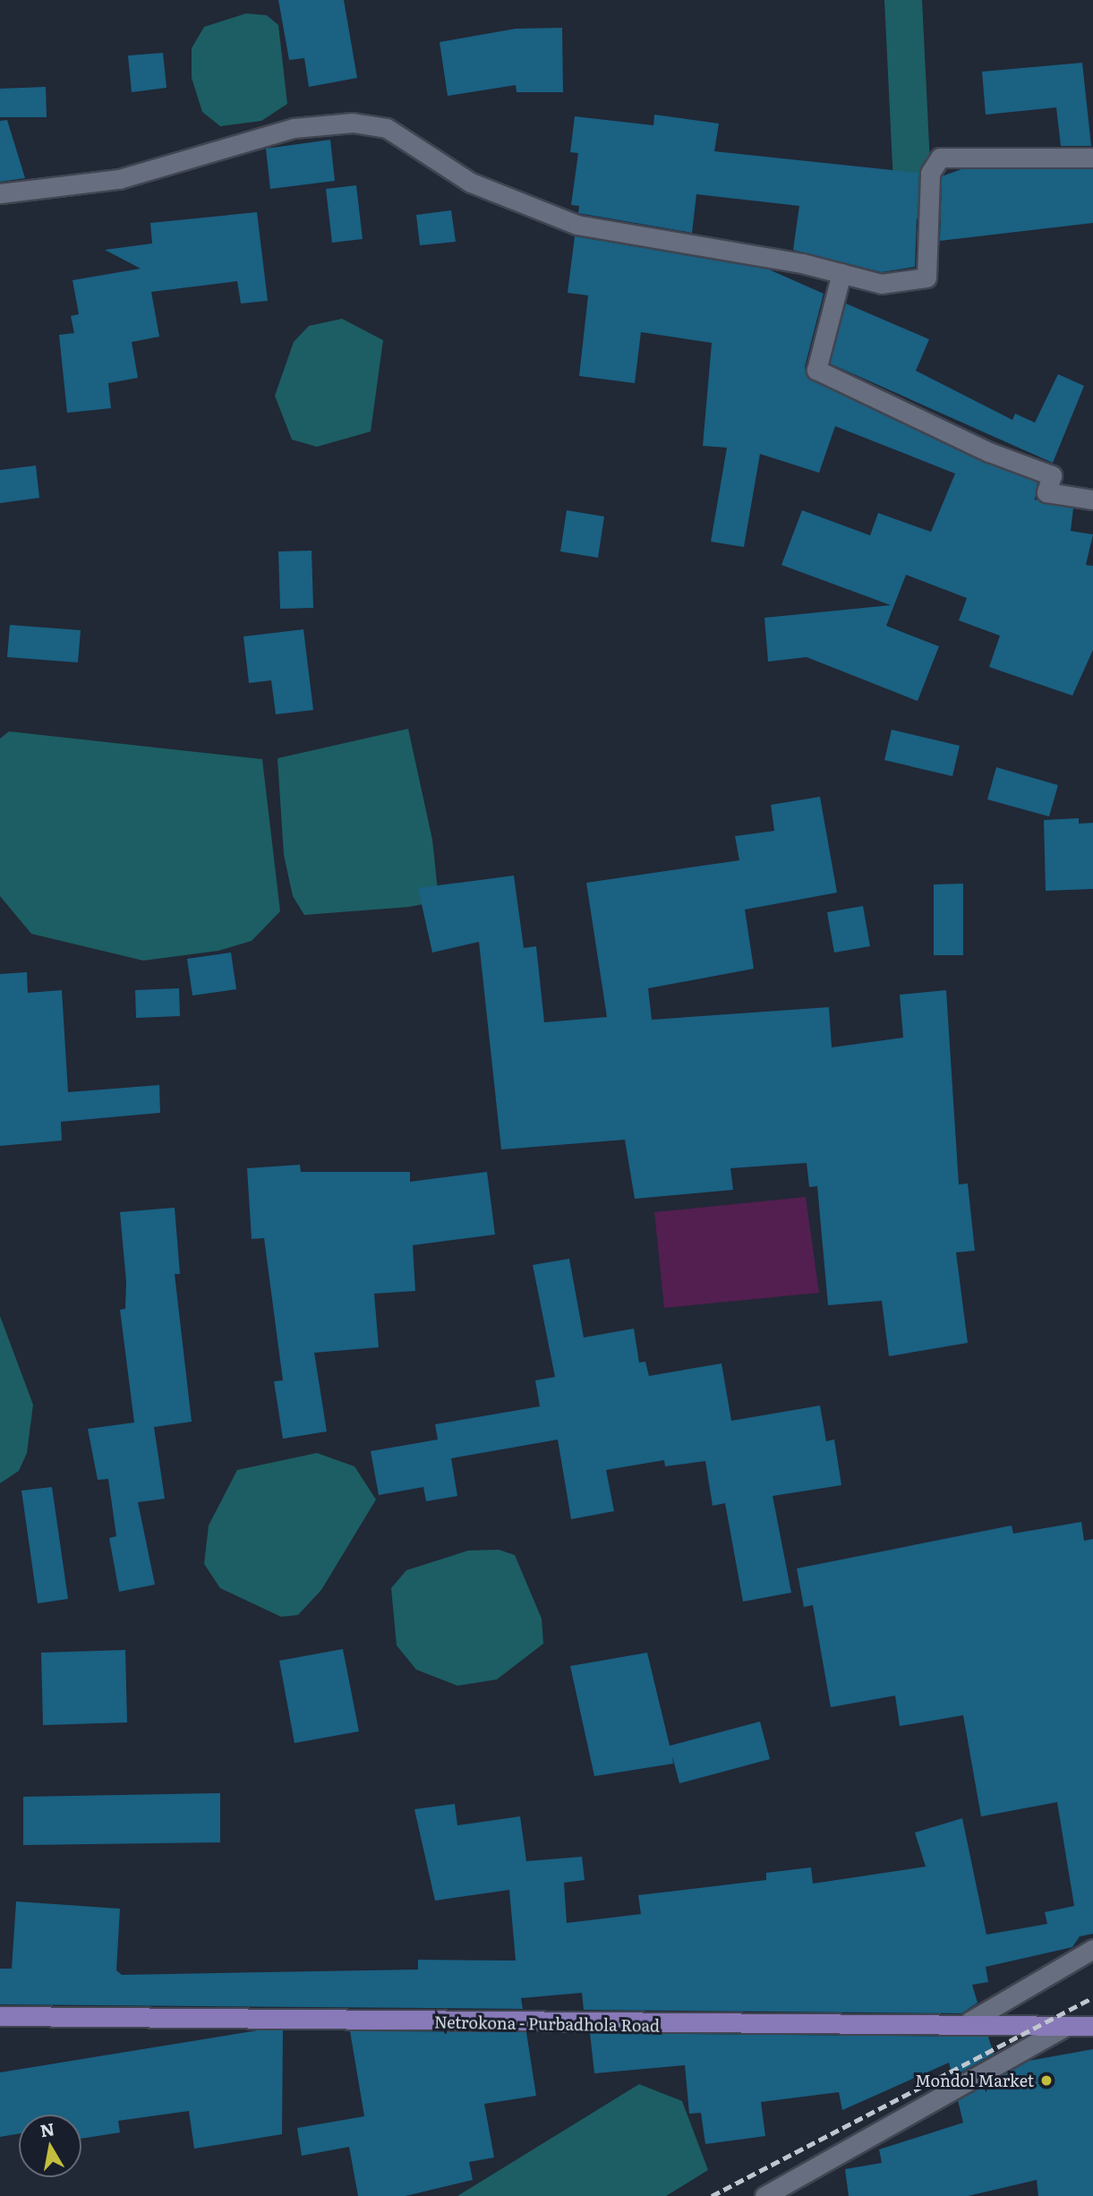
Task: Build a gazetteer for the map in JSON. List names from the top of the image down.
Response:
{
  "streets": {
    "main road": ["Netrokona - Purbadhola Road"]
  },
  "places": ["Mondol Market"],
  "north": "top"
}
